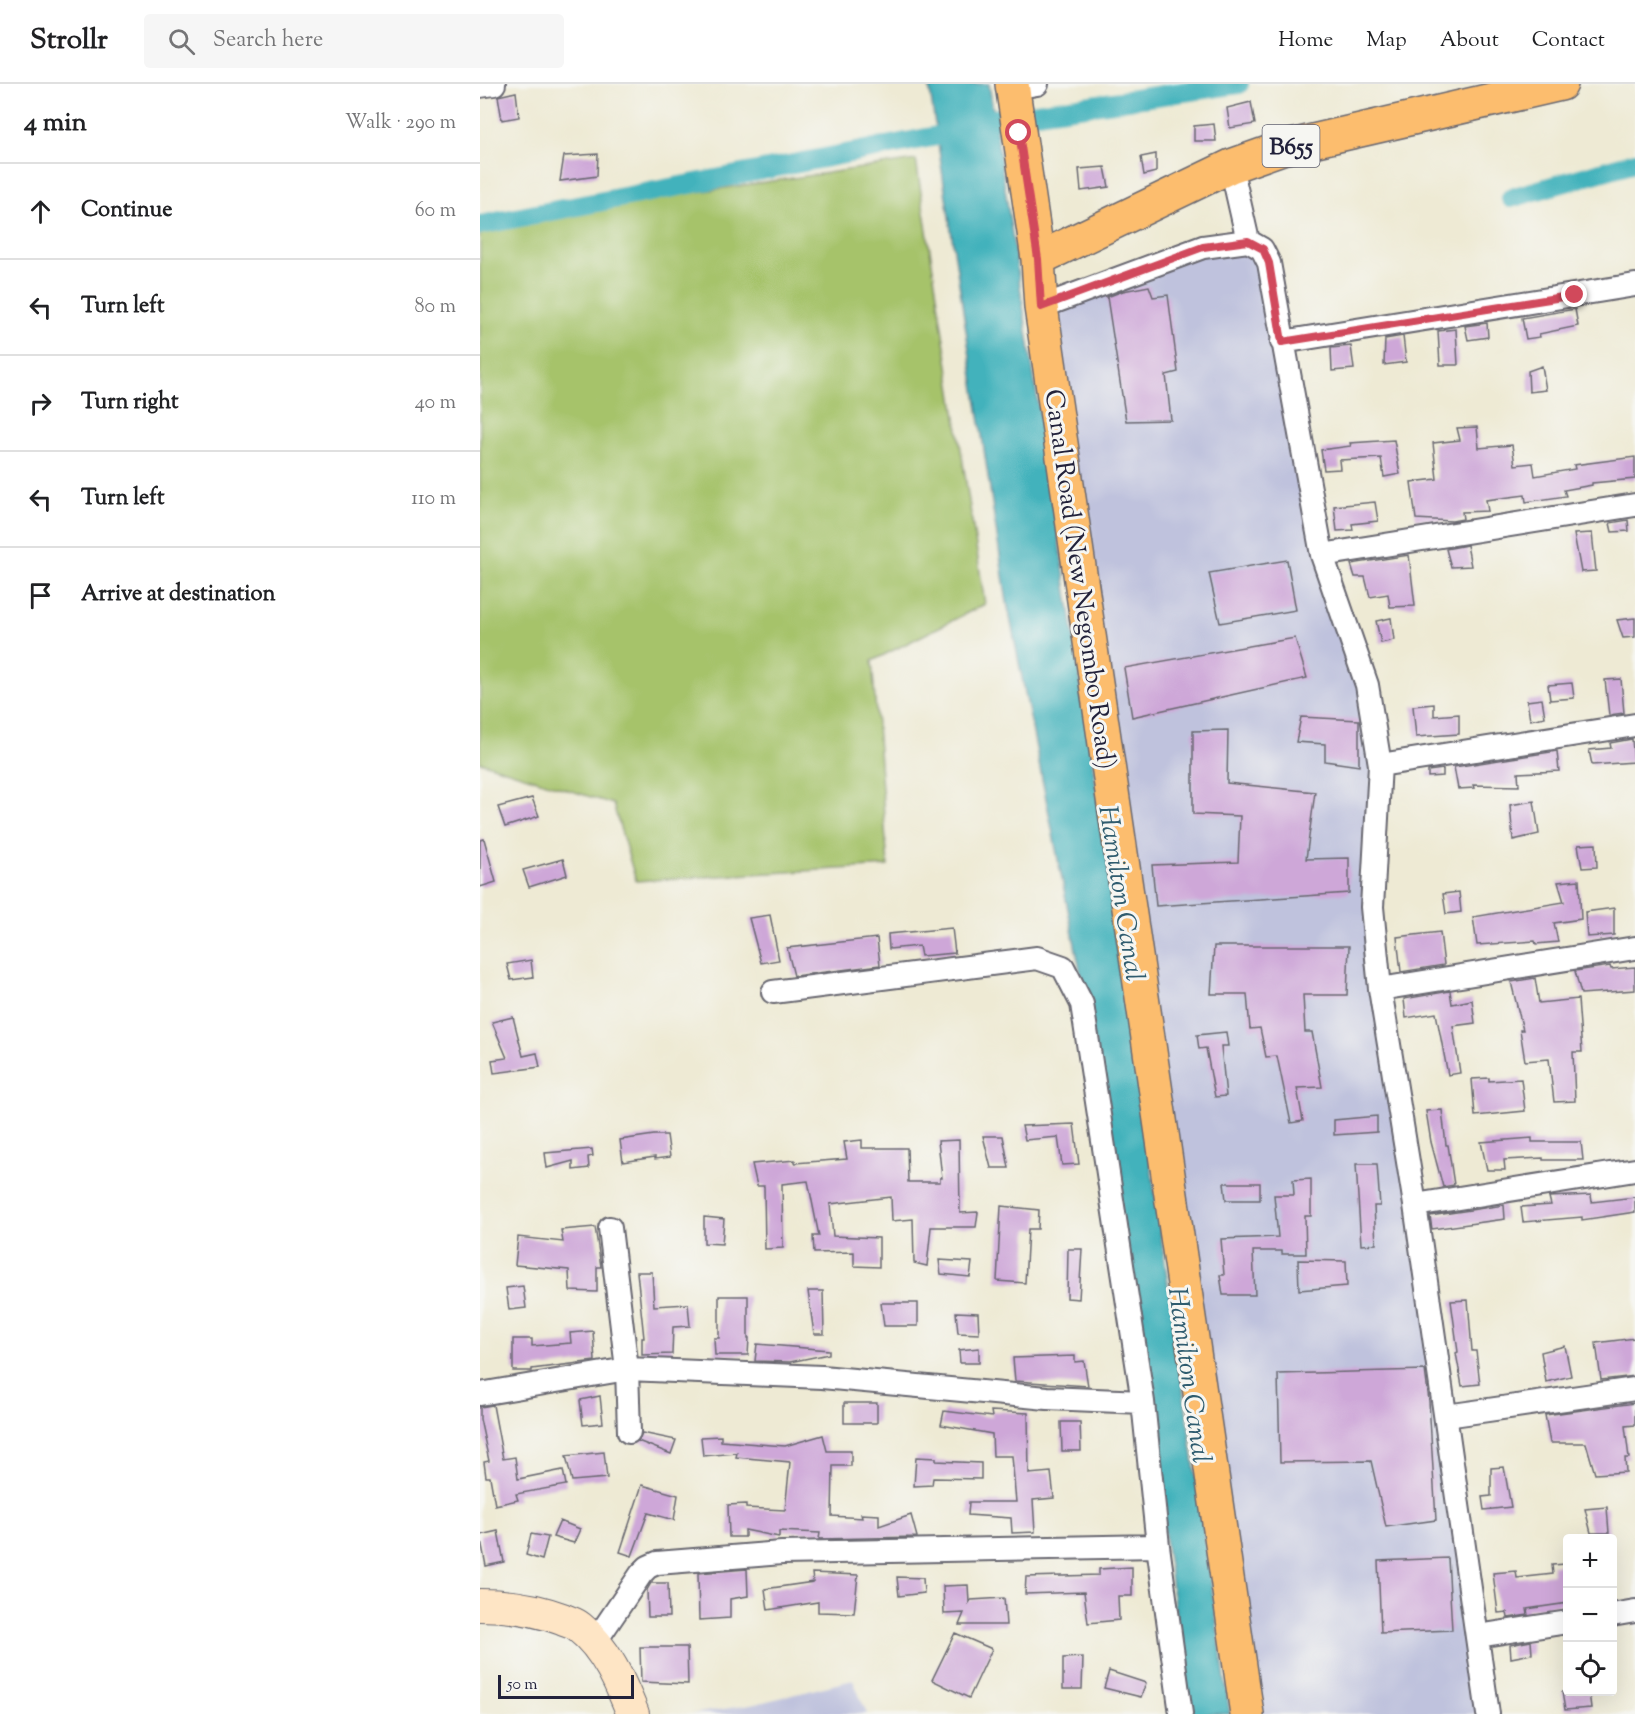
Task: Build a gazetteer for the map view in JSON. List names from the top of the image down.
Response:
{
  "streets": {
    "main road": ["B655", "Canal Road (New Negombo Road)"]
  },
  "crossings": [
    ["B655", "Canal Road (New Negombo Road)"]
  ],
  "water": ["Hamilton Canal"],
  "scale_bar": "50 m",
  "page": {
    "header": "Strollr",
    "search": "Search here",
    "nav": [
      "Home",
      "Map",
      "About",
      "Contact"
    ],
    "heading": ["4 min", "Walk · 290 m"],
    "list": [
      ["Continue", "60 m"],
      ["Turn left", "80 m"],
      ["Turn right", "40 m"],
      ["Turn left", "110 m"],
      "Arrive at destination"
    ],
    "map_buttons": ["+", "−"],
    "scale": "50 m"
  }
}
